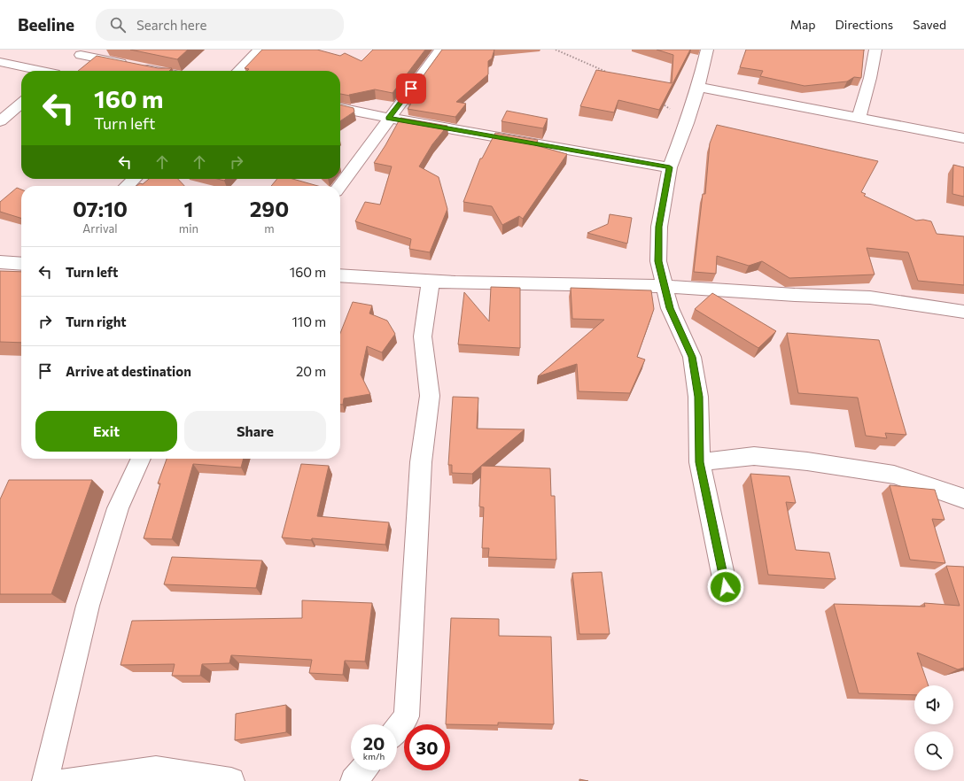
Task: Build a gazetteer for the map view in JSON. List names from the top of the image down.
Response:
{
  "page": {
    "header": "Beeline",
    "search": "Search here",
    "nav": ["Map", "Directions", "Saved"],
    "turn": ["160 m", "Turn left"],
    "eta": [
      "07:10",
      "Arrival",
      "1",
      "min",
      "290",
      "m"
    ],
    "list": [
      {
        "name": "Turn left",
        "value": "160 m"
      },
      {
        "name": "Turn right",
        "value": "110 m"
      },
      {
        "name": "Arrive at destination",
        "value": "20 m"
      }
    ],
    "buttons": ["Exit", "Share"],
    "speed": "20 km/h",
    "limit": "30"
  }
}
